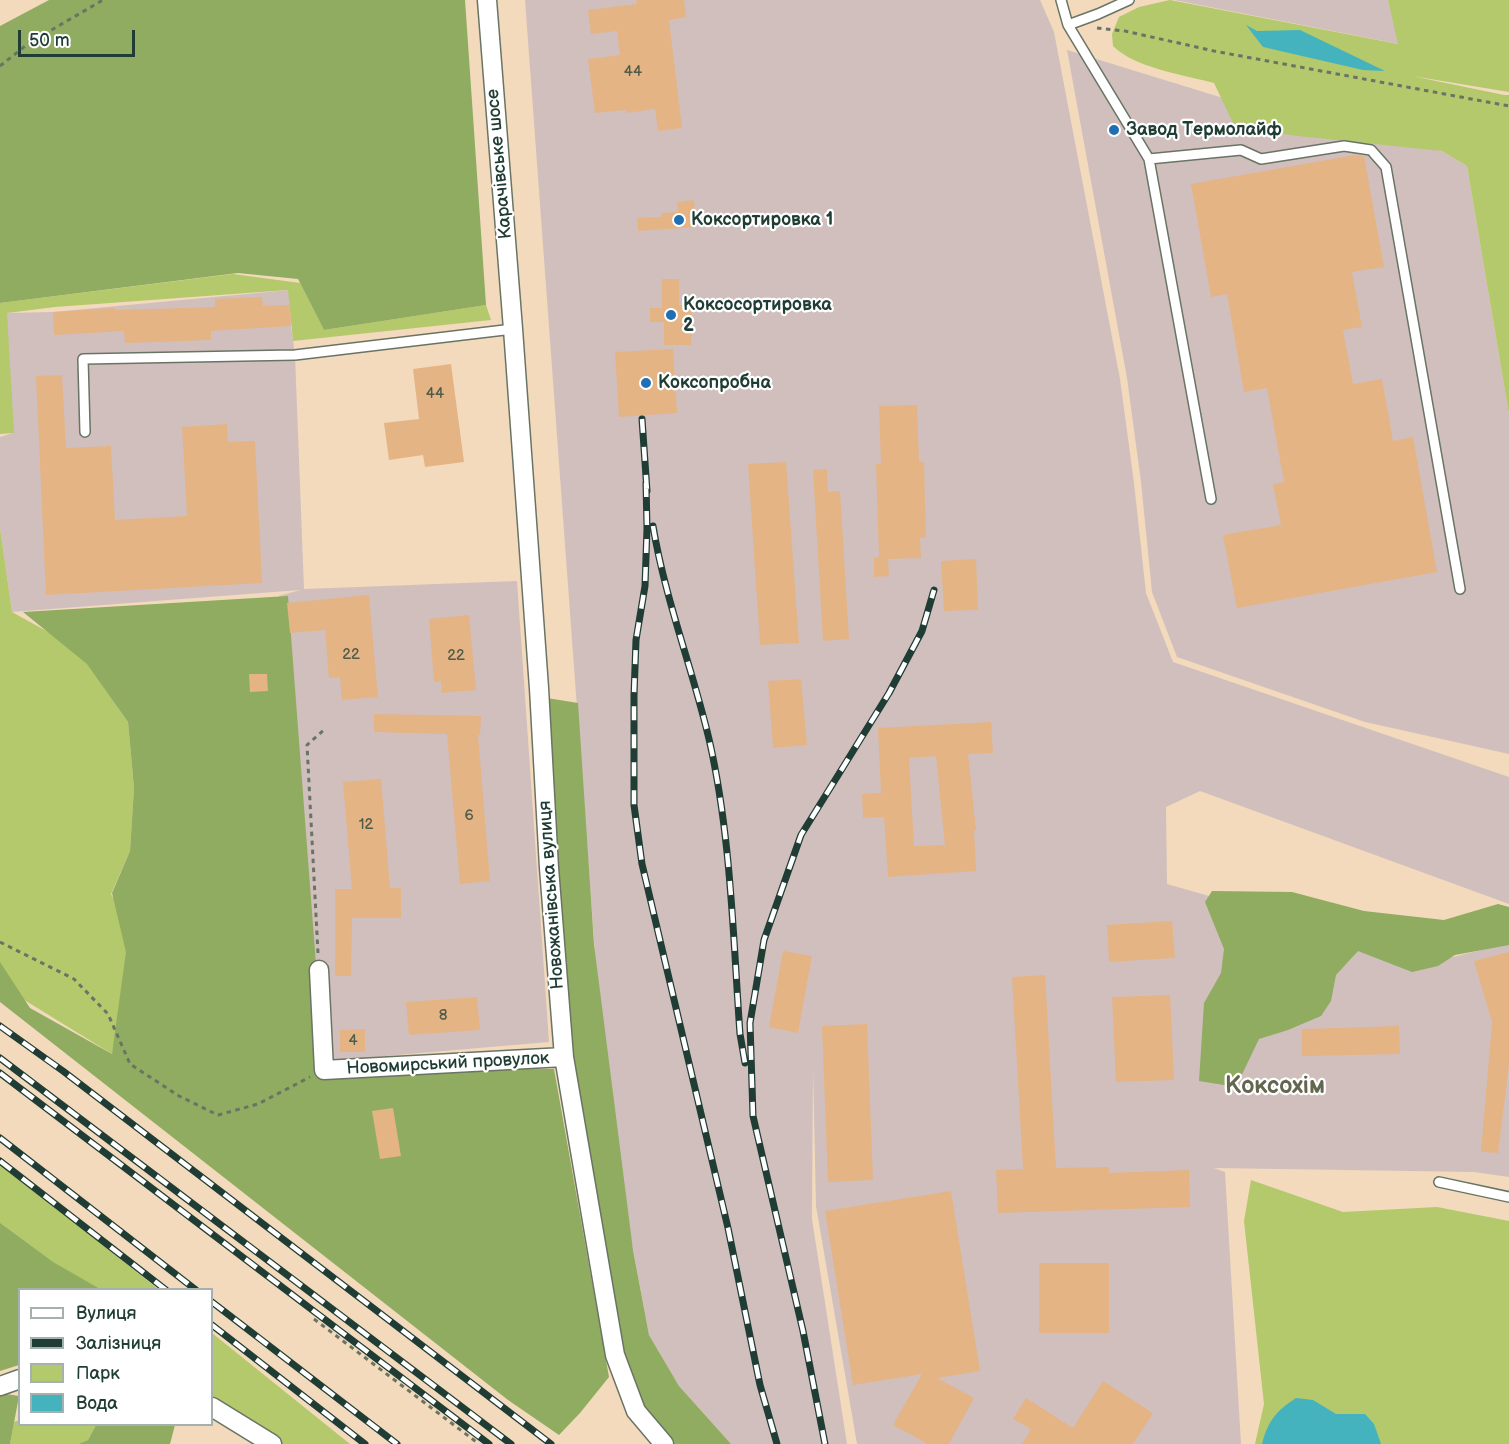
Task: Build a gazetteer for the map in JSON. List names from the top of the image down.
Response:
{
  "streets": {
    "street": ["Карачівське шосе", "Новожанівська вулиця", "Новомирський провулок"]
  },
  "crossings": [
    ["Карачівське шосе", "Новожанівська вулиця"],
    ["Новожанівська вулиця", "Новомирський провулок"]
  ],
  "districts": ["Коксохім"],
  "places": [
    "Завод Термолайф",
    "Коксортировка 1",
    "Коксосортировка 2",
    "Коксопробна"
  ],
  "house_numbers": [
    "44",
    "44",
    "22",
    "22",
    "6",
    "12",
    "8",
    "4"
  ],
  "legend": [
    "Вулиця",
    "Залізниця",
    "Парк",
    "Вода"
  ],
  "scale_bar": "50 m"
}
